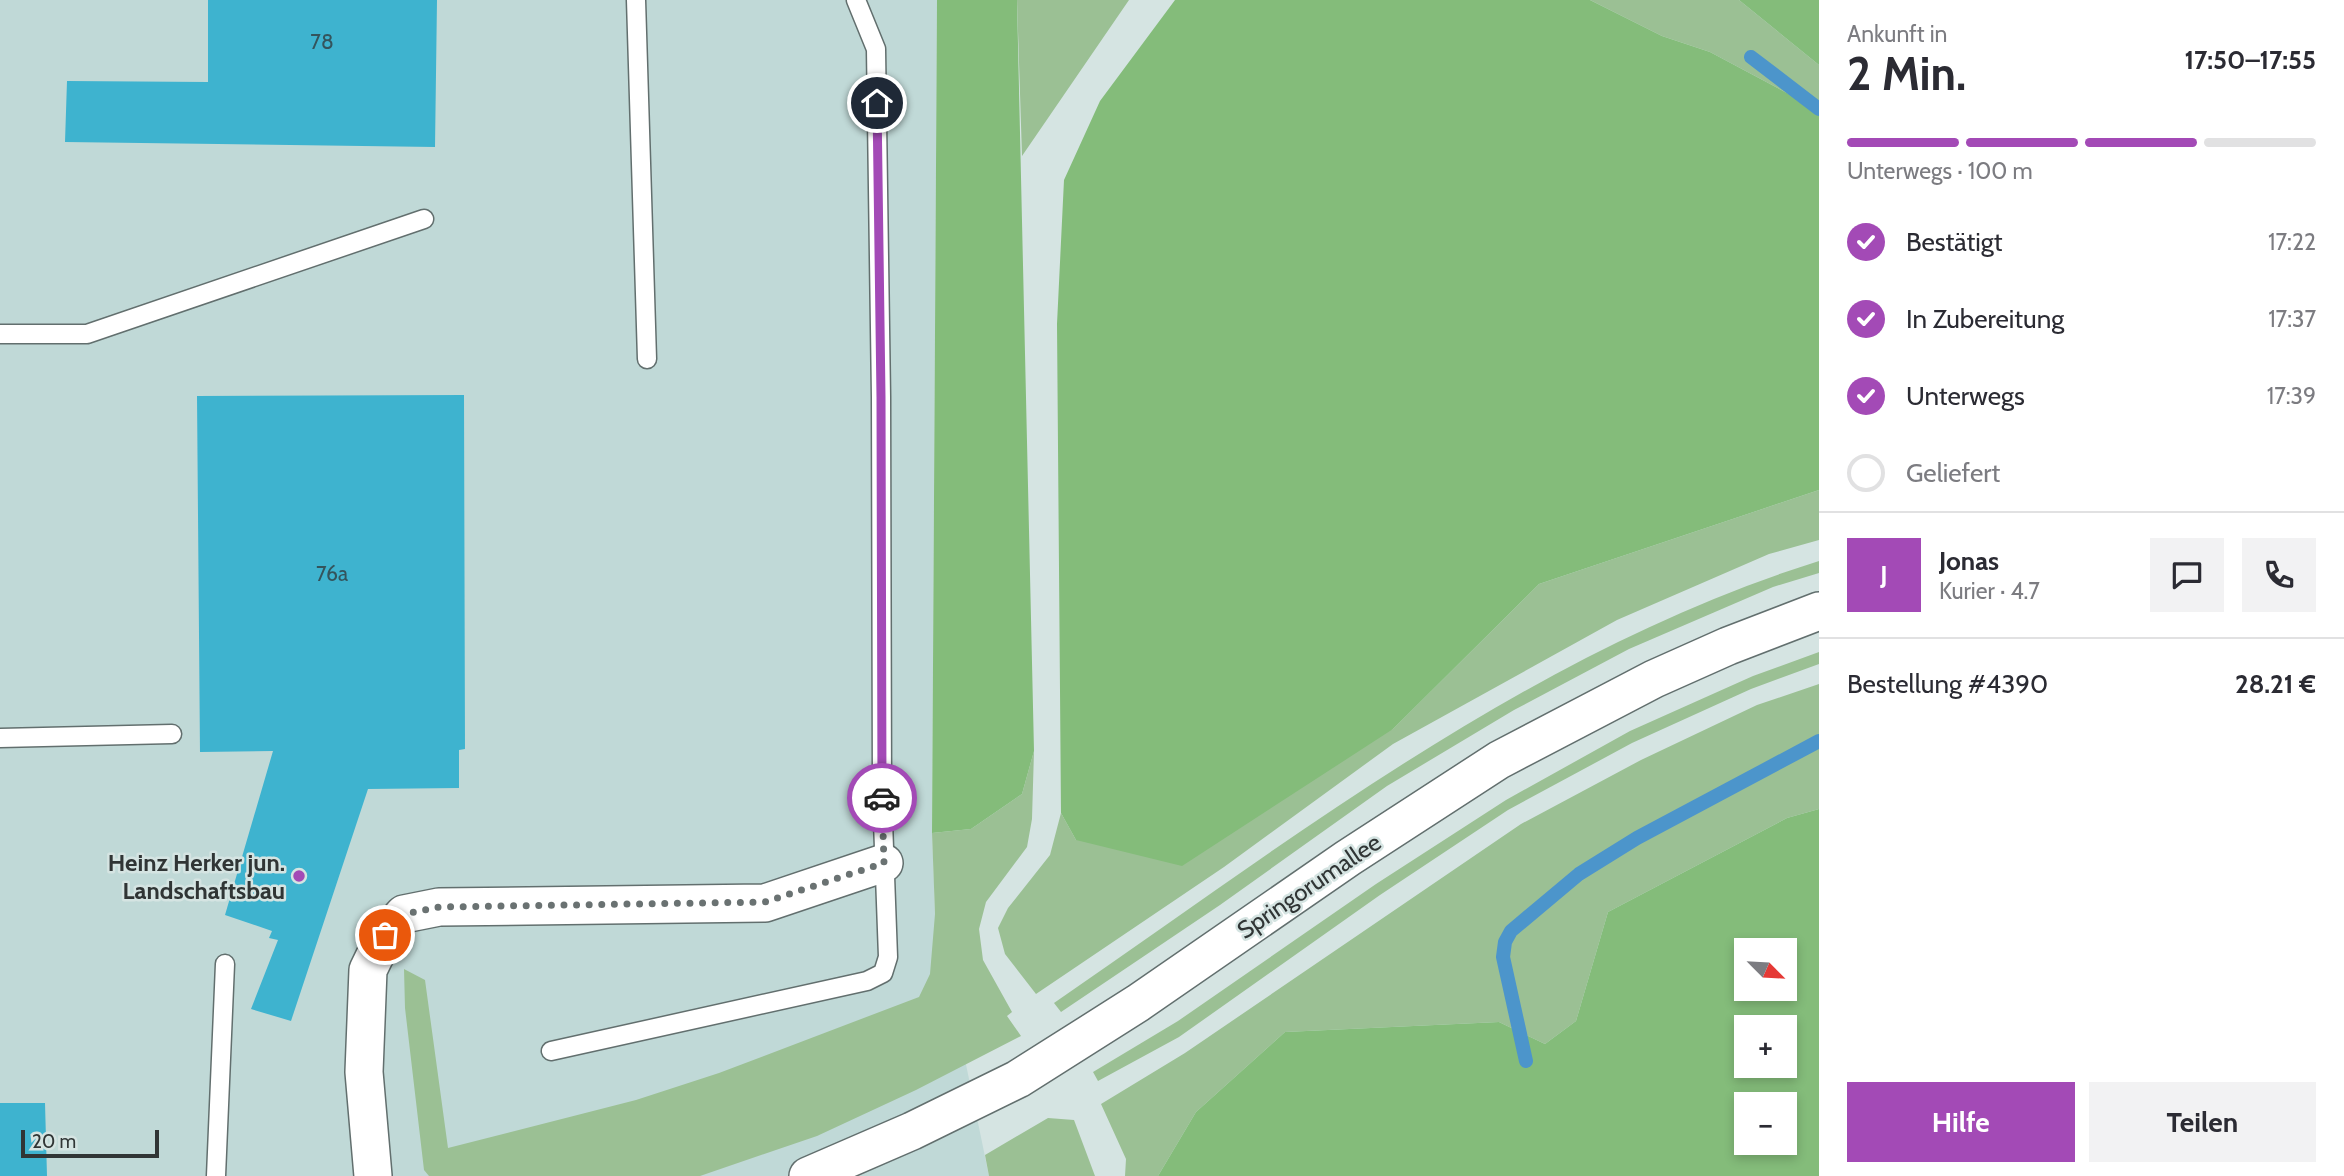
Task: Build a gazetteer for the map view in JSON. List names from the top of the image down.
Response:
{
  "streets": {
    "street": ["Springorumallee"]
  },
  "places": ["Heinz Herker jun. Landschaftsbau"],
  "house_numbers": ["78", "76a"],
  "scale_bar": "20 m",
  "north": "bottom right",
  "page": {
    "heading": ["2 Min.", "Ankunft in", "17:50–17:55"],
    "panel": [
      "Jonas",
      "Kurier · 4.7",
      "Bestellung #4390",
      "28.21 €"
    ],
    "bar": "Unterwegs · 100 m",
    "list": [
      ["Bestätigt", "17:22"],
      ["In Zubereitung", "17:37"],
      ["Unterwegs", "17:39"],
      "Geliefert"
    ],
    "round": "J",
    "map_buttons": ["+", "−"],
    "buttons": ["Hilfe", "Teilen"],
    "scale": "20 m"
  }
}
